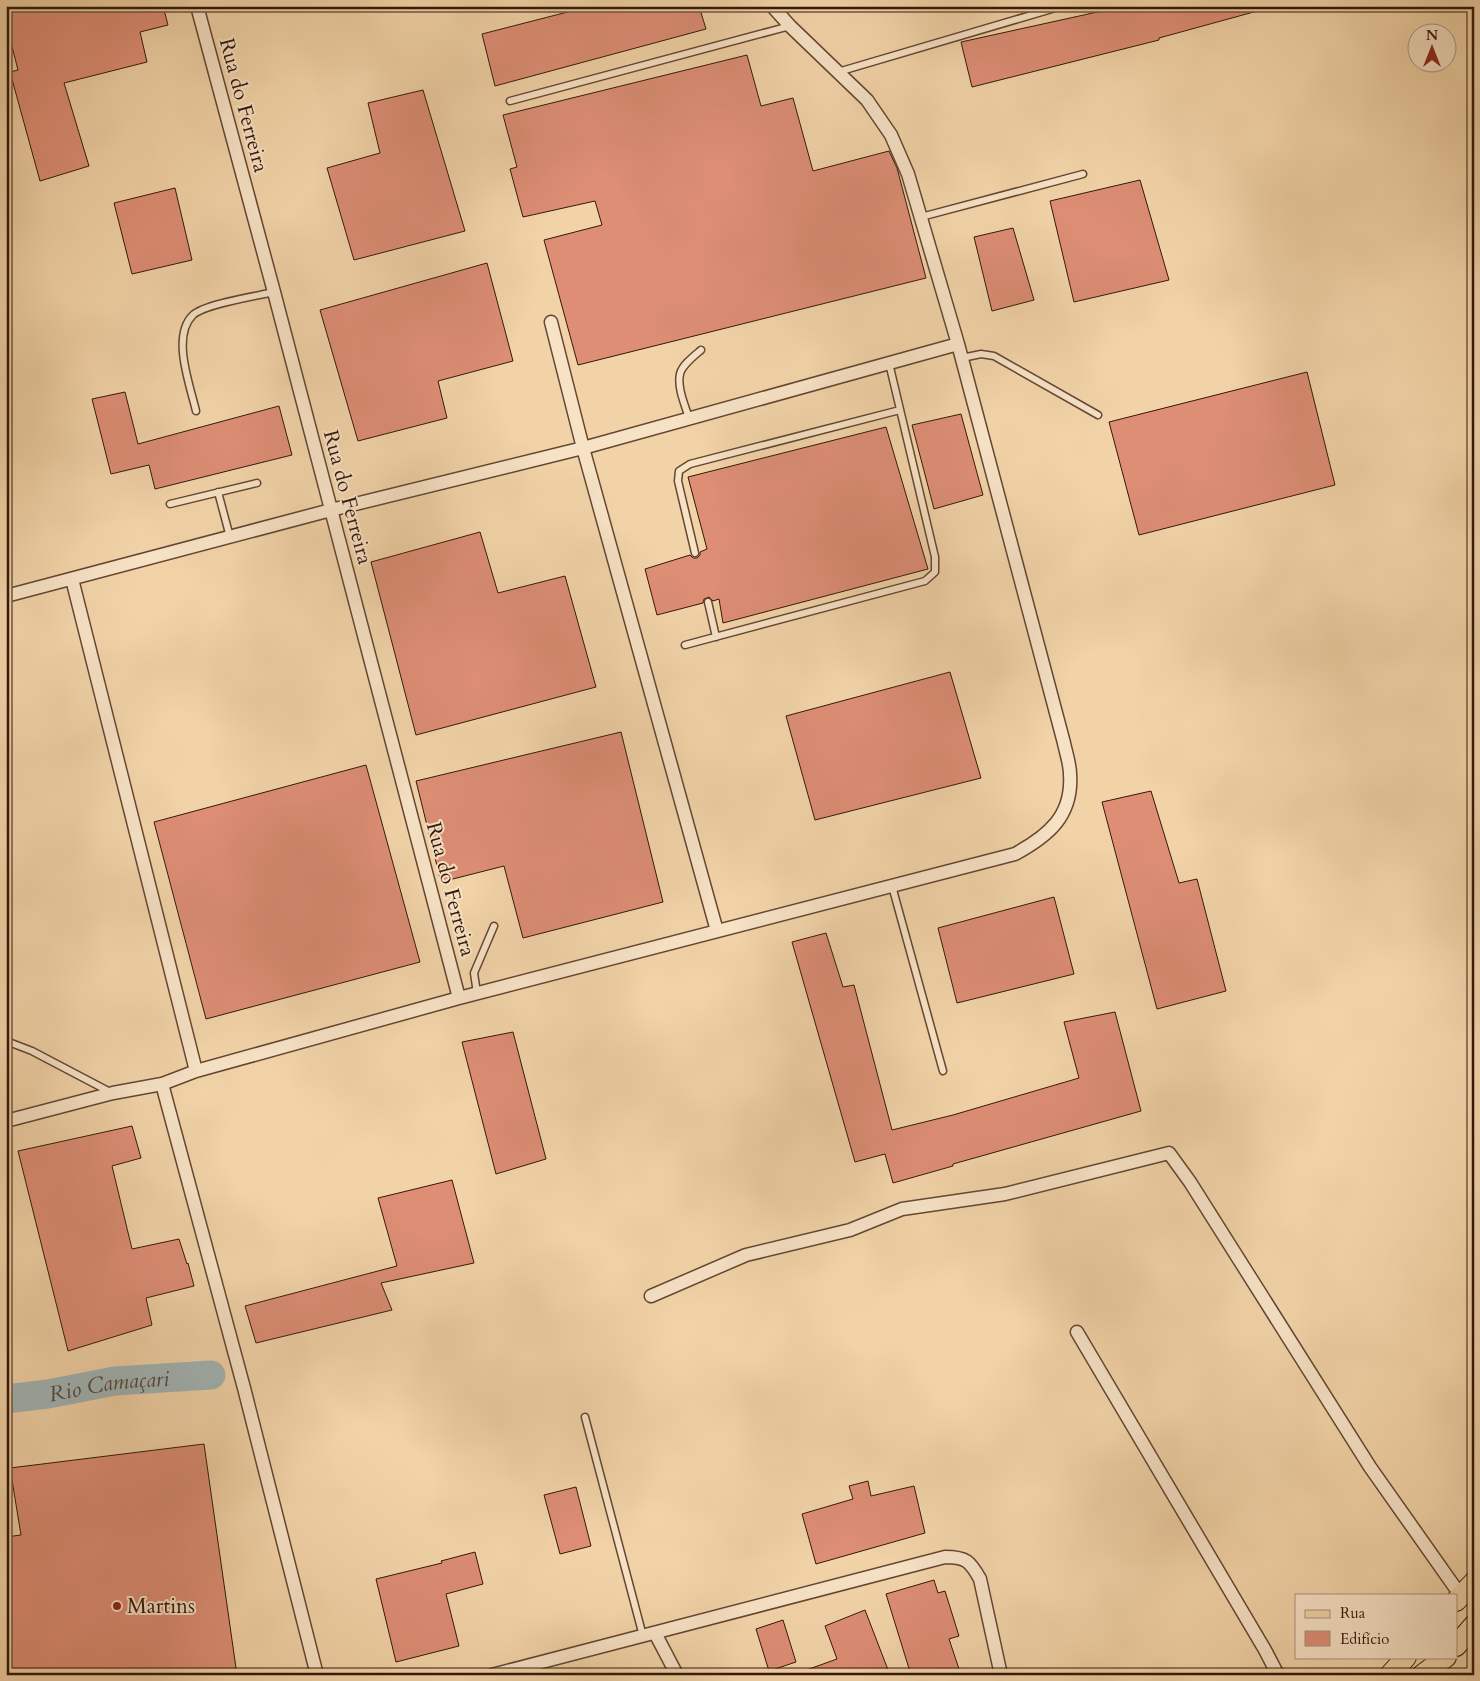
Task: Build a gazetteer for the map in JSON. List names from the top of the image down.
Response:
{
  "streets": {
    "street": ["Rua do Ferreira"]
  },
  "water": ["Rio Camaçari"],
  "places": ["Martins"],
  "legend": ["Rua", "Edifício"],
  "north": "top"
}
